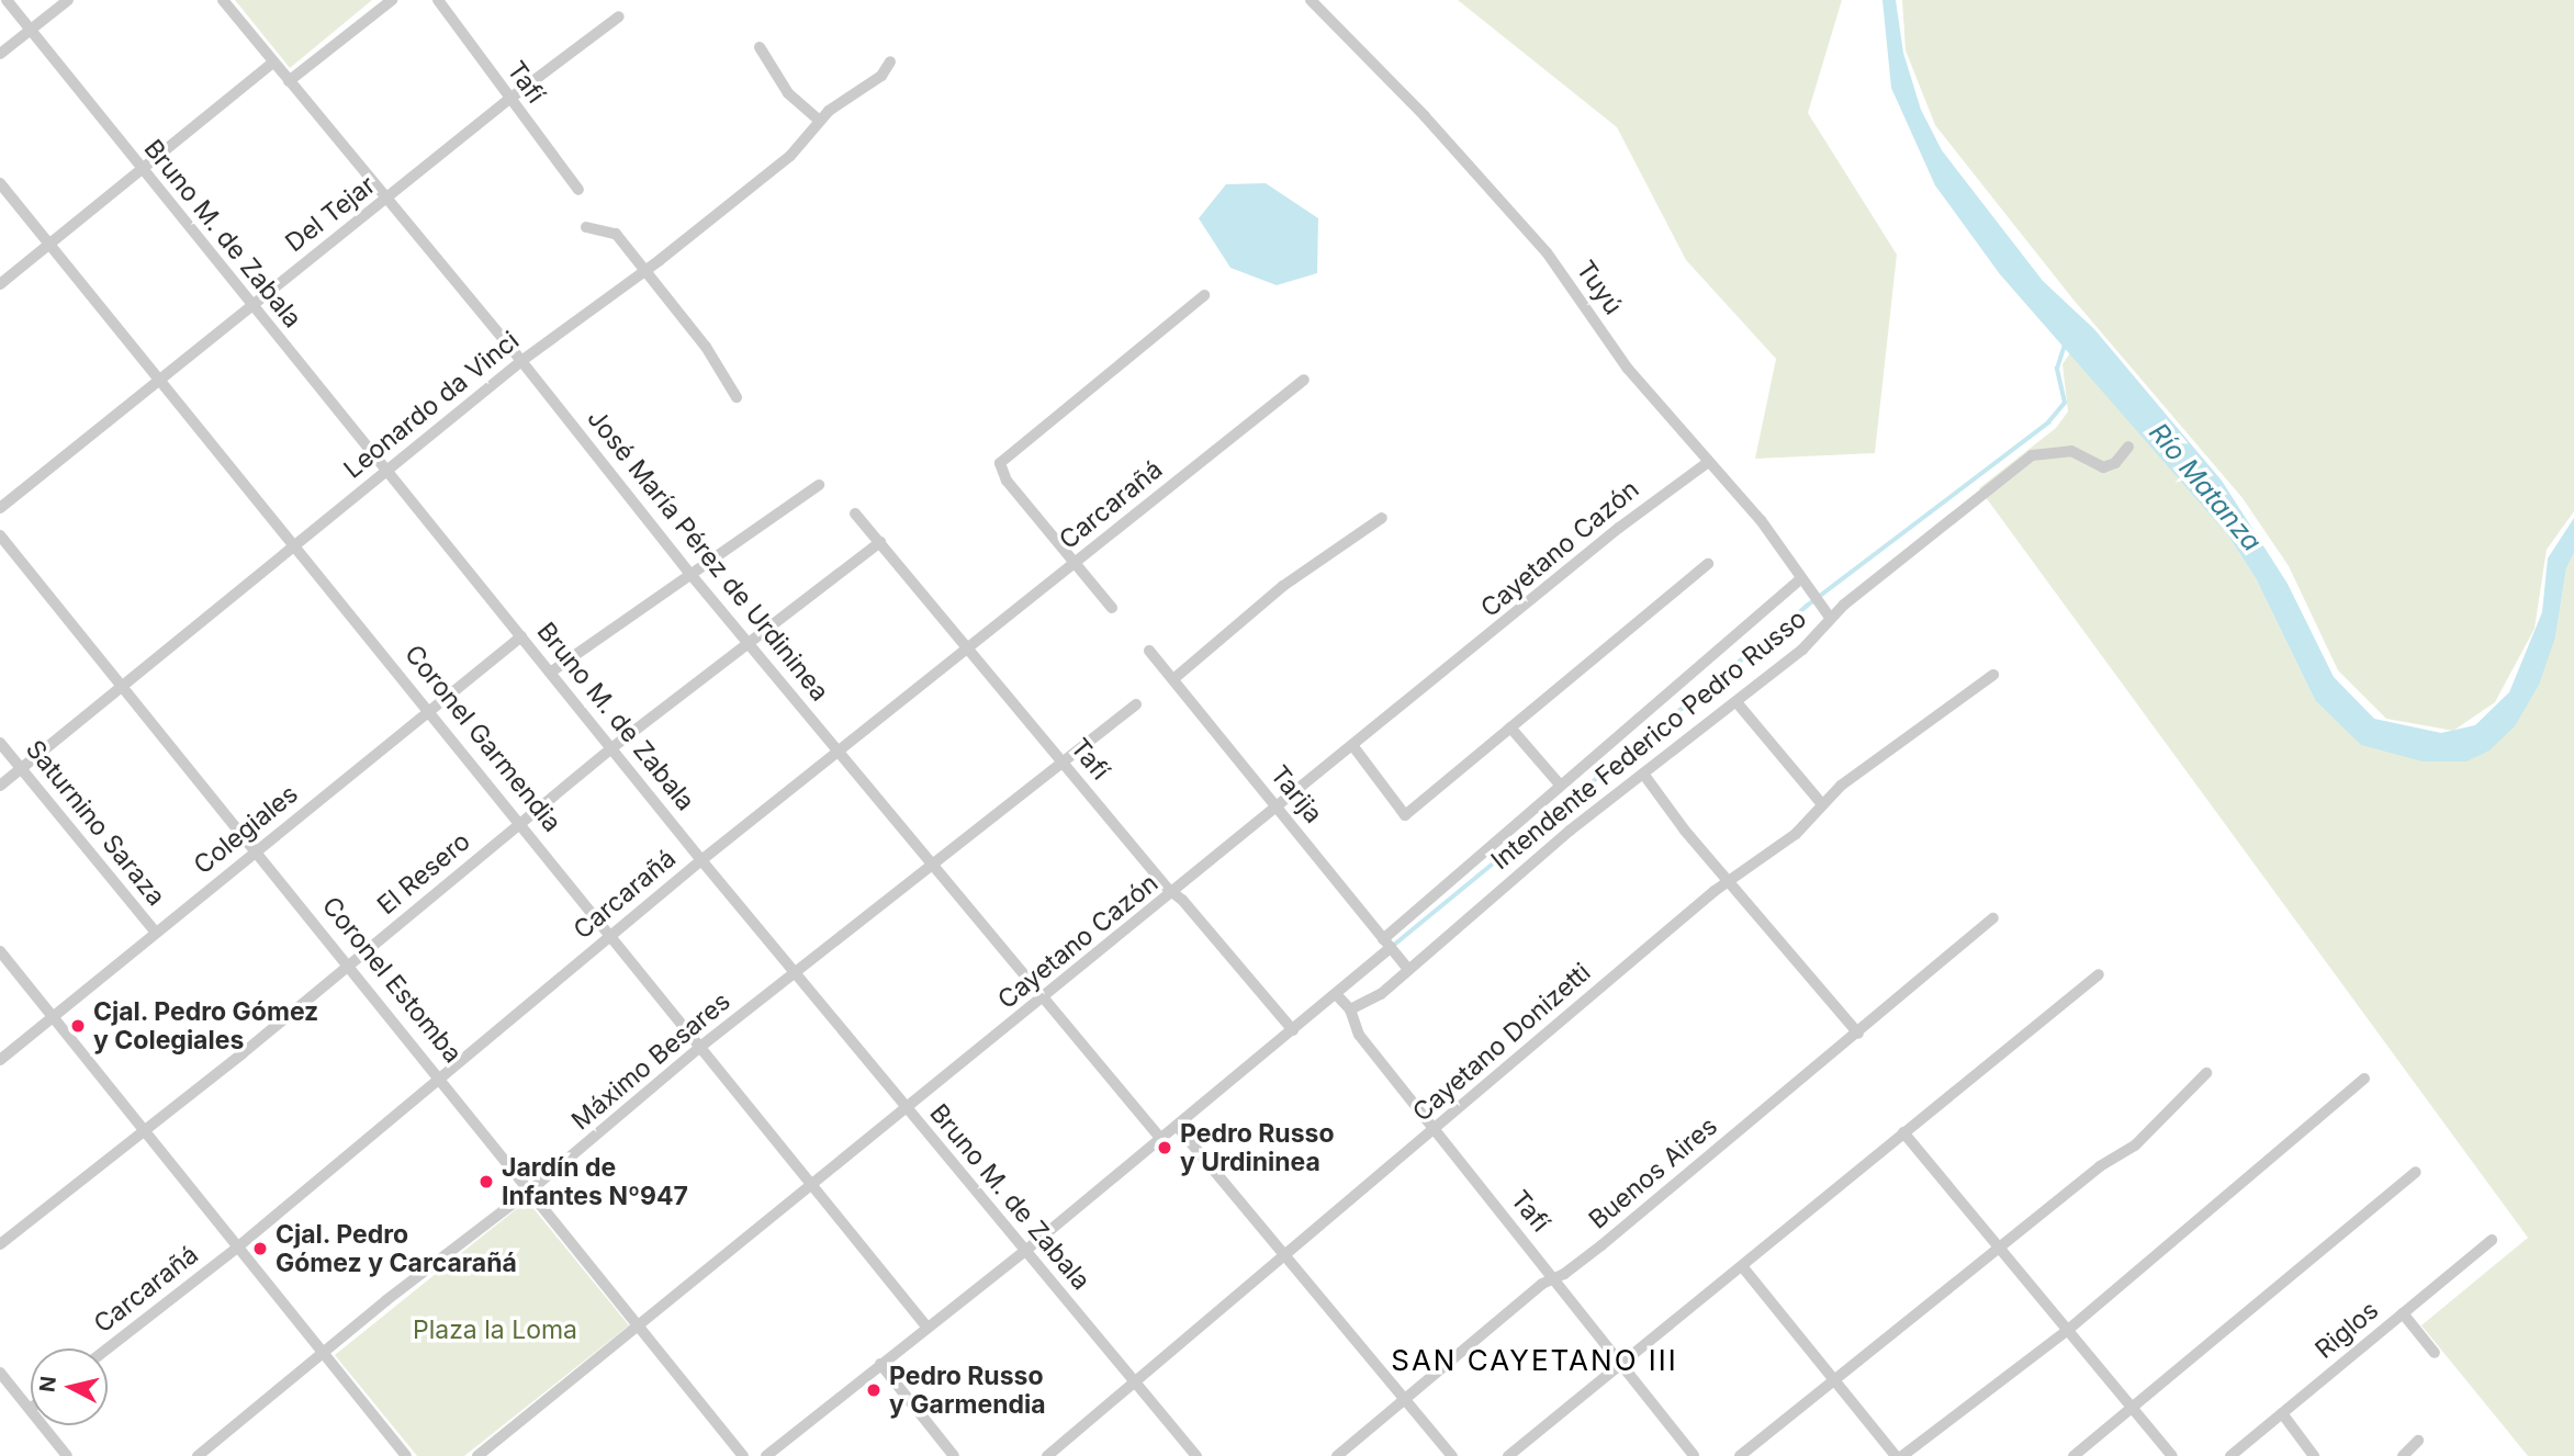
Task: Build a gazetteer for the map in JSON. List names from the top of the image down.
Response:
{
  "streets": {
    "street": [
      "Tafí",
      "Del Tejar",
      "Bruno M. de Zabala",
      "Tuyú",
      "Leonardo da Vinci",
      "Carcarañá",
      "Cayetano Cazón",
      "José María Pérez de Urdininea",
      "Coronel Garmendia",
      "Intendente Federico Pedro Russo",
      "Tarija",
      "Saturnino Saraza",
      "Colegiales",
      "El Resero",
      "Coronel Estomba",
      "Cayetano Donizetti",
      "Máximo Besares",
      "Buenos Aires",
      "Riglos"
    ]
  },
  "crossings": [
    ["Tafí", "Del Tejar"],
    ["Tafí", "Carcarañá"],
    ["Tafí", "Cayetano Cazón"],
    ["Tafí", "Intendente Federico Pedro Russo"],
    ["Tafí", "El Resero"],
    ["Tafí", "Cayetano Donizetti"],
    ["Tafí", "Máximo Besares"],
    ["Tafí", "Buenos Aires"],
    ["Del Tejar", "Bruno M. de Zabala"],
    ["Del Tejar", "José María Pérez de Urdininea"],
    ["Del Tejar", "Coronel Garmendia"],
    ["Bruno M. de Zabala", "Leonardo da Vinci"],
    ["Bruno M. de Zabala", "Carcarañá"],
    ["Bruno M. de Zabala", "Cayetano Cazón"],
    ["Bruno M. de Zabala", "Colegiales"],
    ["Bruno M. de Zabala", "El Resero"],
    ["Bruno M. de Zabala", "Cayetano Donizetti"],
    ["Bruno M. de Zabala", "Máximo Besares"],
    ["Tuyú", "Cayetano Cazón"],
    ["Tuyú", "Intendente Federico Pedro Russo"],
    ["Leonardo da Vinci", "José María Pérez de Urdininea"],
    ["Leonardo da Vinci", "Coronel Garmendia"],
    ["Leonardo da Vinci", "Saturnino Saraza"],
    ["Leonardo da Vinci", "Coronel Estomba"],
    ["Carcarañá", "José María Pérez de Urdininea"],
    ["Carcarañá", "Coronel Garmendia"],
    ["Carcarañá", "Coronel Estomba"],
    ["Cayetano Cazón", "José María Pérez de Urdininea"],
    ["Cayetano Cazón", "Coronel Garmendia"],
    ["Cayetano Cazón", "Tarija"],
    ["Cayetano Cazón", "Coronel Estomba"],
    ["José María Pérez de Urdininea", "El Resero"],
    ["José María Pérez de Urdininea", "Máximo Besares"],
    ["Coronel Garmendia", "Colegiales"],
    ["Coronel Garmendia", "El Resero"],
    ["Coronel Garmendia", "Máximo Besares"],
    ["Intendente Federico Pedro Russo", "Tarija"],
    ["Saturnino Saraza", "Colegiales"],
    ["Colegiales", "Coronel Estomba"],
    ["El Resero", "Coronel Estomba"],
    ["Coronel Estomba", "Máximo Besares"]
  ],
  "districts": ["SAN CAYETANO III"],
  "water": ["Río Matanza"],
  "parks": ["Plaza la Loma"],
  "places": [
    "Cjal. Pedro Gómez y Colegiales",
    "Pedro Russo y Urdininea",
    "Jardín de Infantes Nº947",
    "Cjal. Pedro Gómez y Carcarañá",
    "Pedro Russo y Garmendia"
  ],
  "north": "left"
}
